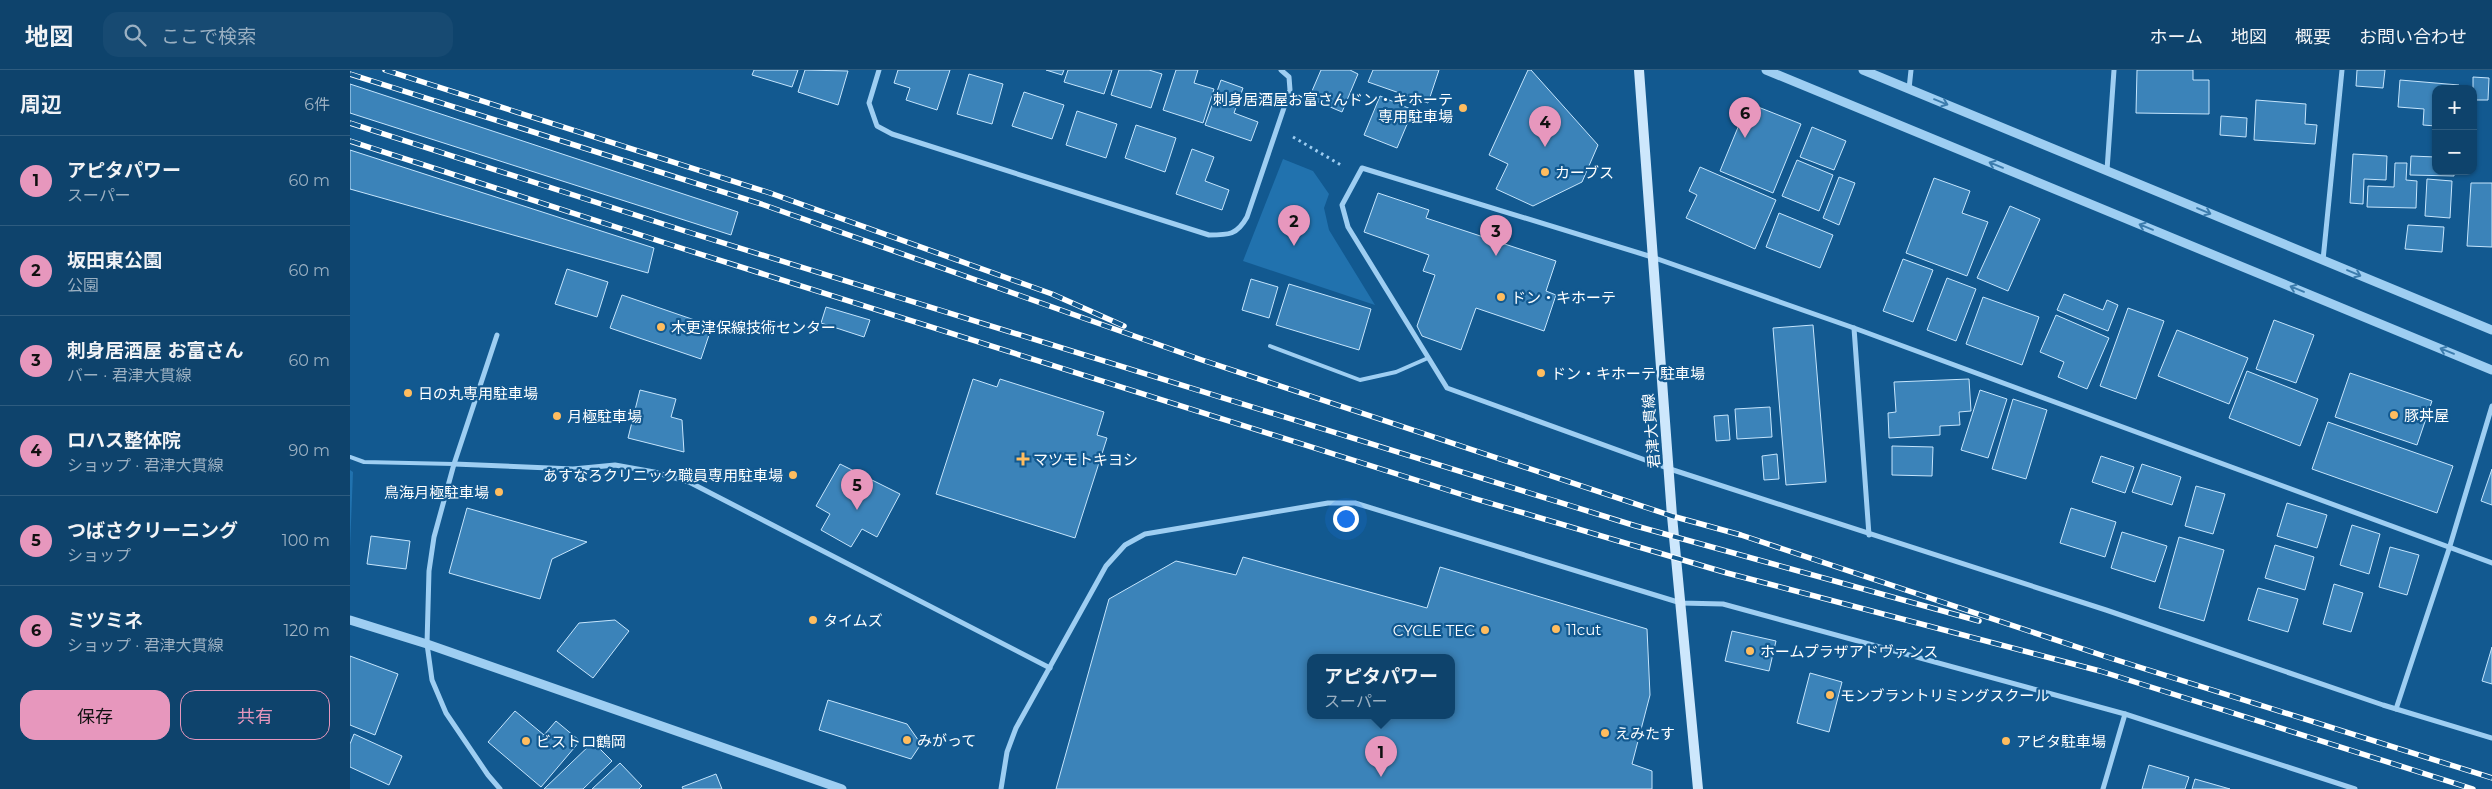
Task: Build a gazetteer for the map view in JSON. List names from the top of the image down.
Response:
{
  "streets": {
    "main road": ["君津大貫線"]
  },
  "places": {
    "other": [
      "刺身居酒屋お富さんドン・キホーテ 専用駐車場",
      "カーブス",
      "ドン・キホーテ",
      "木更津保線技術センター",
      "ドン・キホーテ 駐車場",
      "日の丸専用駐車場",
      "豚丼屋",
      "月極駐車場",
      "あすなろクリニック職員専用駐車場",
      "鳥海月極駐車場",
      "タイムズ",
      "11cut",
      "CYCLE TEC",
      "ホームプラザアドヴァンス",
      "モンブラントリミングスクール",
      "えみたす",
      "みがって",
      "ビストロ鶴岡",
      "アピタ駐車場"
    ],
    "health": ["マツモトキヨシ"]
  },
  "page": {
    "header": "地図",
    "search": "ここで検索",
    "nav": [
      "ホーム",
      "地図",
      "概要",
      "お問い合わせ"
    ],
    "heading": ["周辺", "6件"],
    "map_buttons": ["+", "−"],
    "pins": [
      "6",
      "4",
      "2",
      "3",
      "5",
      "1"
    ],
    "list": [
      {
        "mark": "1",
        "name": "アピタパワー",
        "note": "スーパー",
        "value": "60 m"
      },
      {
        "mark": "2",
        "name": "坂田東公園",
        "note": "公園",
        "value": "60 m"
      },
      {
        "mark": "3",
        "name": "刺身居酒屋 お富さん",
        "note": "バー · 君津大貫線",
        "value": "60 m"
      },
      {
        "mark": "4",
        "name": "ロハス整体院",
        "note": "ショップ · 君津大貫線",
        "value": "90 m"
      },
      {
        "mark": "5",
        "name": "つばさクリーニング",
        "note": "ショップ",
        "value": "100 m"
      },
      {
        "mark": "6",
        "name": "ミツミネ",
        "note": "ショップ · 君津大貫線",
        "value": "120 m"
      }
    ],
    "popup": ["アピタパワー", "スーパー"],
    "buttons": ["保存", "共有"]
  }
}
